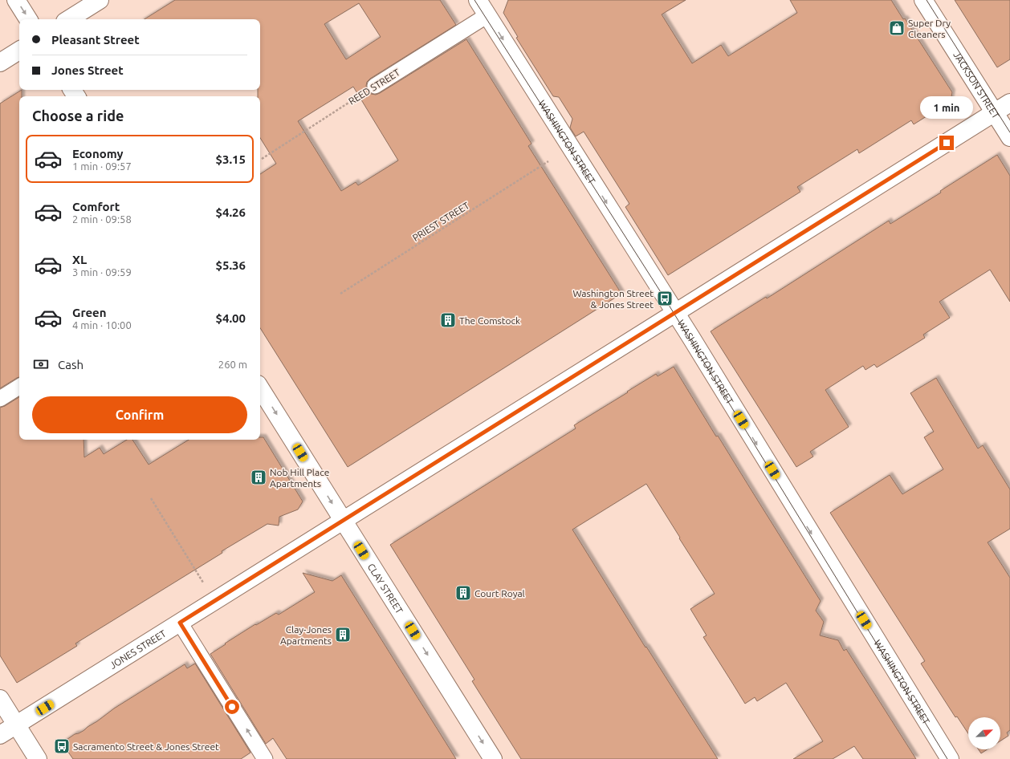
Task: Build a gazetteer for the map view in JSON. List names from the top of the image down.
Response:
{
  "streets": {
    "street": [
      "JACKSON STREET",
      "WASHINGTON STREET",
      "CLAY STREET",
      "JONES STREET"
    ],
    "lane": ["REED STREET"],
    "path": ["PRIEST STREET"]
  },
  "crossings": [
    ["JACKSON STREET", "JONES STREET"],
    ["REED STREET", "WASHINGTON STREET"],
    ["WASHINGTON STREET", "JONES STREET"],
    ["CLAY STREET", "JONES STREET"]
  ],
  "one_way": ["WASHINGTON STREET", "CLAY STREET"],
  "places": {
    "shop": ["Super Dry Cleaners"],
    "bus stop": ["Washington Street & Jones Street", "Sacramento Street & Jones Street"],
    "building": [
      "The Comstock",
      "Nob Hill Place Apartments",
      "Court Royal",
      "Clay-Jones Apartments"
    ]
  },
  "north": "top right",
  "page": {
    "banner": ["Pleasant Street", "Jones Street"],
    "bubble": "1 min",
    "heading": "Choose a ride",
    "list": [
      {
        "name": "Economy",
        "note": "1 min · 09:57",
        "value": "$3.15"
      },
      {
        "name": "Comfort",
        "note": "2 min · 09:58",
        "value": "$4.26"
      },
      {
        "name": "XL",
        "note": "3 min · 09:59",
        "value": "$5.36"
      },
      {
        "name": "Green",
        "note": "4 min · 10:00",
        "value": "$4.00"
      }
    ],
    "pay": ["Cash", "260 m"],
    "buttons": "Confirm"
  }
}
